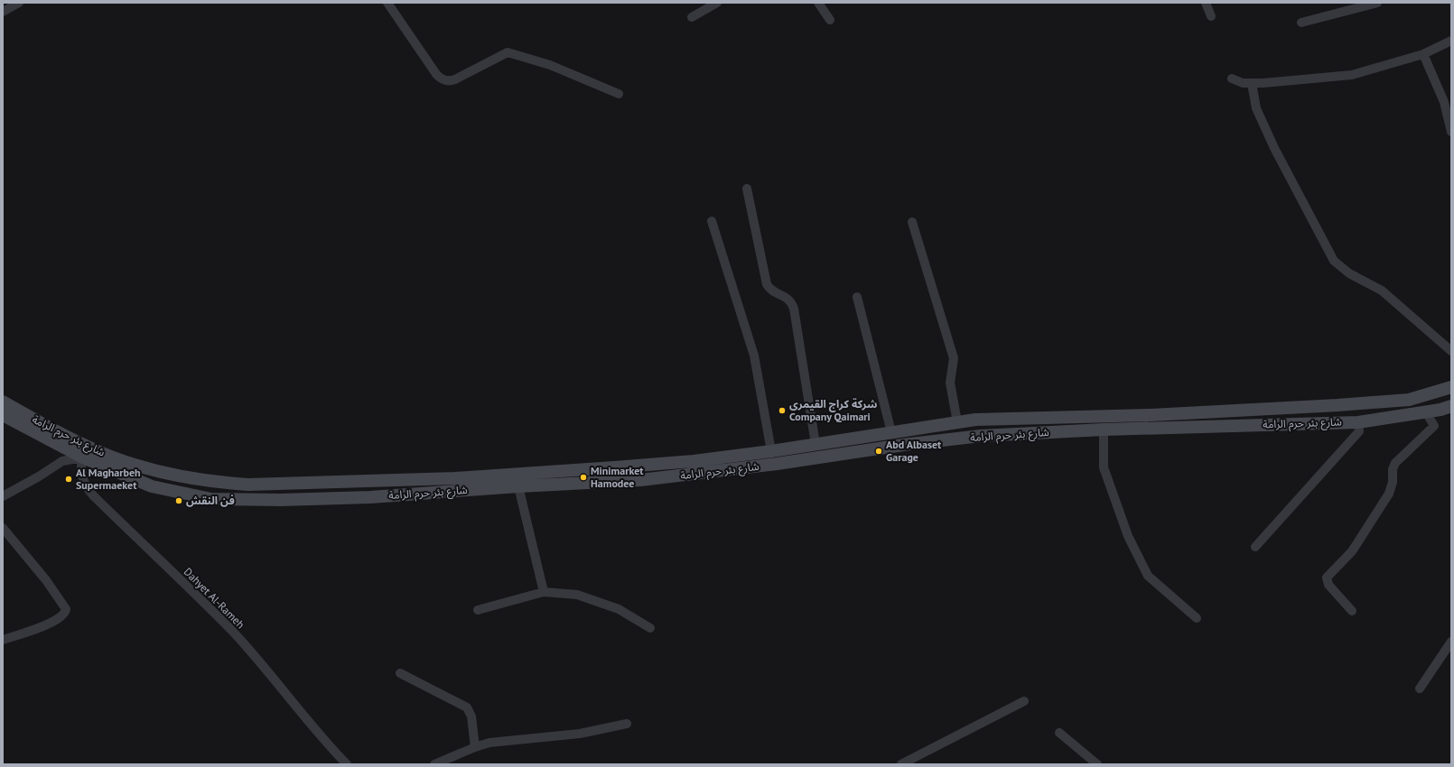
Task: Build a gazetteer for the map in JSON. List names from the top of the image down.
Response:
{
  "streets": {
    "main road": ["شارع بئر حرم الرامة"],
    "street": ["Dahyet Al-Rameh"]
  },
  "crossings": [
    ["شارع بئر حرم الرامة", "Dahyet Al-Rameh"]
  ],
  "places": [
    "شركة كراج القيمري Company Qaimari",
    "Abd Albaset Garage",
    "Minimarket Hamodee",
    "Al Magharbeh Supermaeket",
    "فن النقش"
  ]
}
